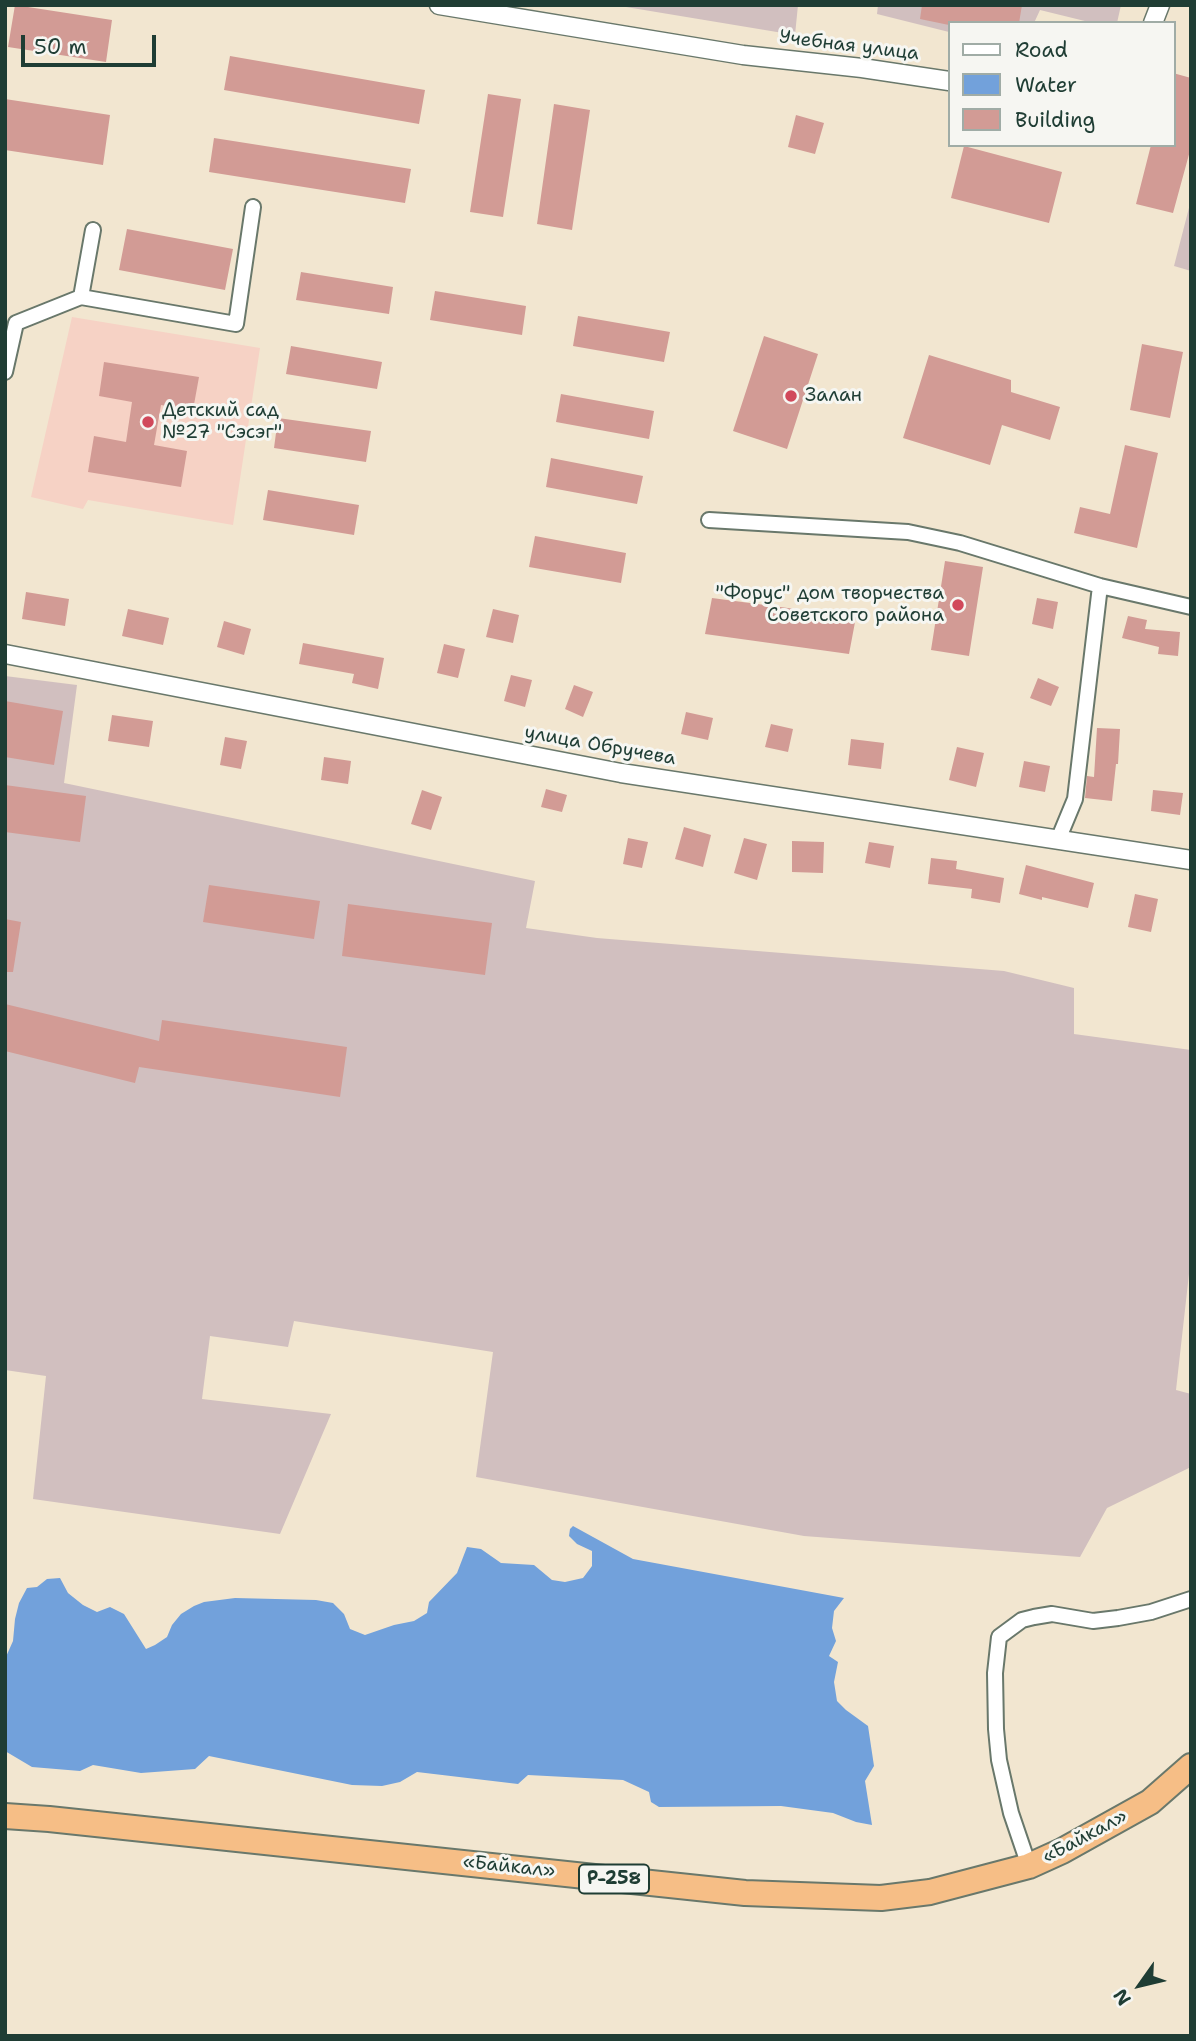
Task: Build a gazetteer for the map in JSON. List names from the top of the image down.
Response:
{
  "streets": {
    "highway": ["«Байкал»", "Р-258"],
    "street": ["Учебная улица", "улица Обручева"]
  },
  "places": ["Залан", "Детский сад №27 \"Сэсэг\"", "\"Форус\" дом творчества Советского района"],
  "legend": ["Road", "Water", "Building"],
  "scale_bar": "50 m",
  "north": "bottom left"
}
